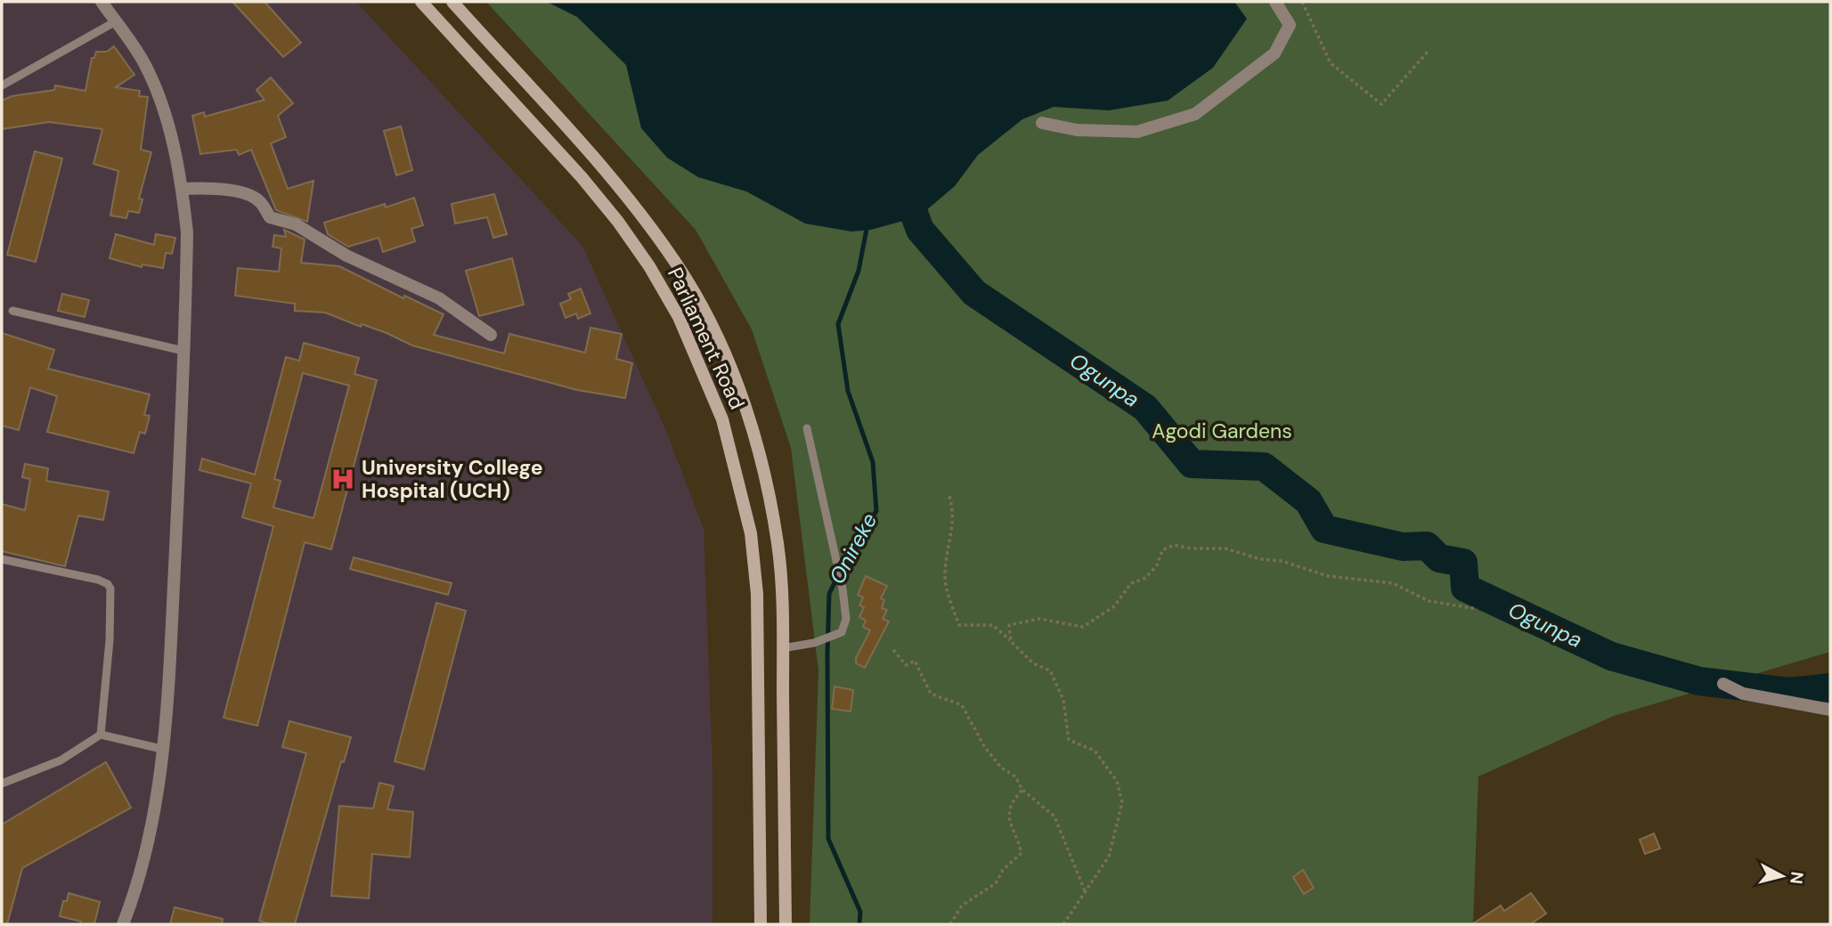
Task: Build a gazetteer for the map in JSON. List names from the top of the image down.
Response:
{
  "streets": {
    "main road": ["Parliament Road"]
  },
  "water": ["Ogunpa", "Onireke"],
  "parks": ["Agodi Gardens"],
  "places": {
    "hospital": ["University College Hospital (UCH)"]
  },
  "north": "right"
}
